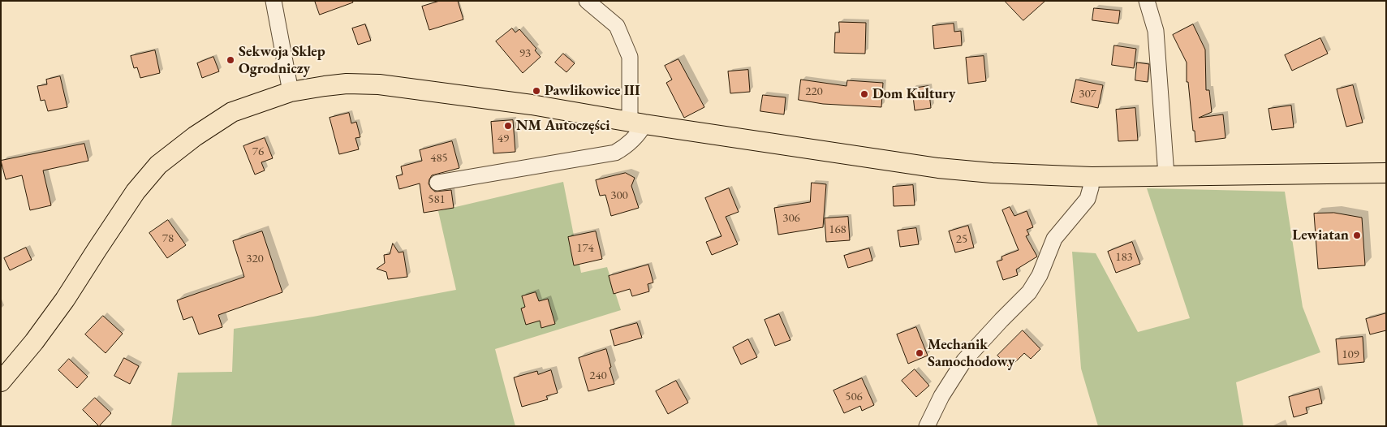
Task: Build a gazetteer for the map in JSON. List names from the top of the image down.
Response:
{
  "places": [
    "Sekwoja Sklep Ogrodniczy",
    "Pawlikowice III",
    "Dom Kultury",
    "NM Autoczęści",
    "Lewiatan",
    "Mechanik Samochodowy"
  ],
  "house_numbers": [
    "93",
    "220",
    "307",
    "49",
    "76",
    "485",
    "300",
    "581",
    "306",
    "168",
    "78",
    "25",
    "174",
    "183",
    "320",
    "109",
    "240",
    "506"
  ]
}
